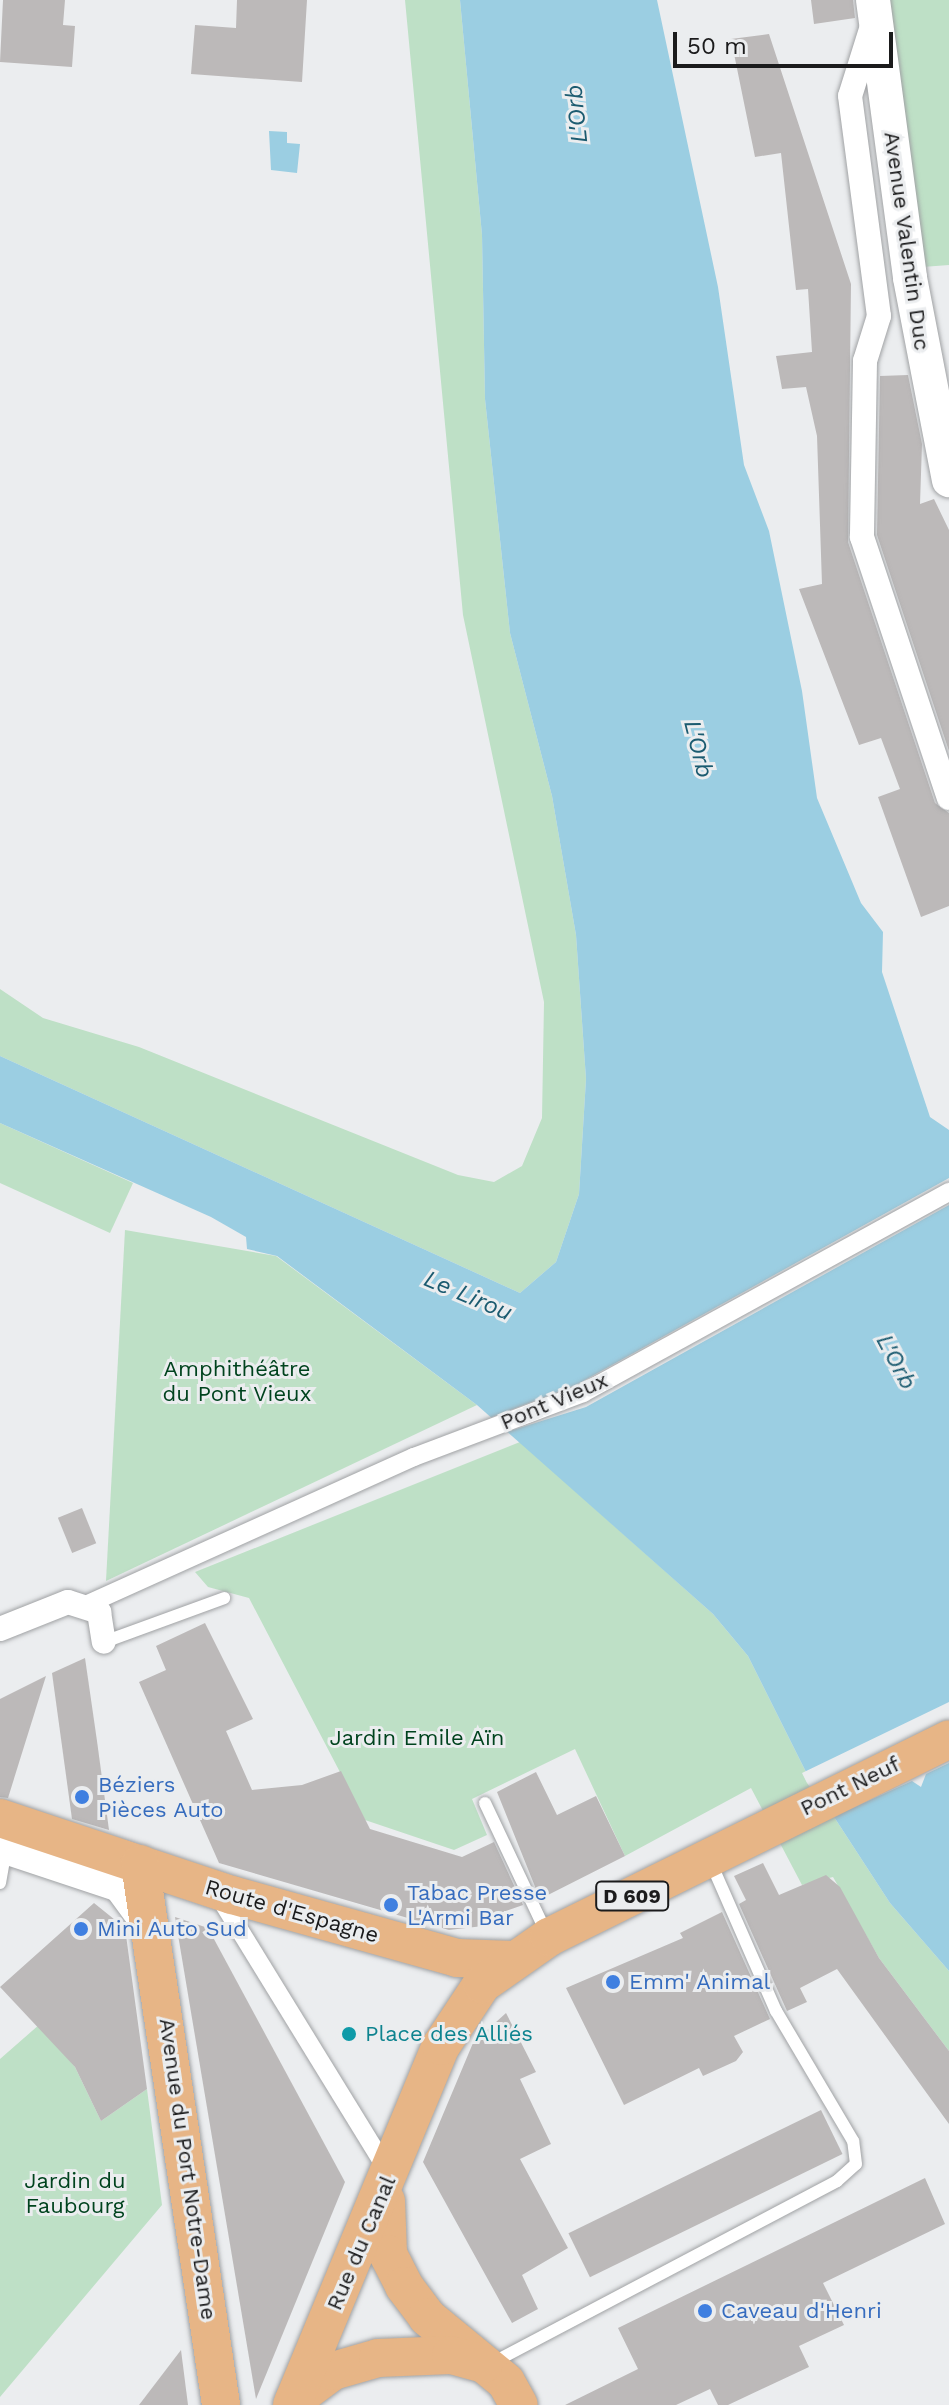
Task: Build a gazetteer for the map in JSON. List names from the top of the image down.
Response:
{
  "streets": {
    "main road": [
      "Avenue Valentin Duc",
      "Pont Neuf",
      "D 609",
      "Route d'Espagne",
      "Avenue du Port Notre-Dame",
      "Rue du Canal"
    ],
    "street": ["Pont Vieux"]
  },
  "crossings": [
    ["Pont Neuf", "D 609"],
    ["D 609", "Route d'Espagne"],
    ["D 609", "Rue du Canal"],
    ["Route d'Espagne", "Avenue du Port Notre-Dame"],
    ["Route d'Espagne", "Rue du Canal"]
  ],
  "water": ["L'Orb", "Le Lirou"],
  "parks": ["Amphithéâtre du Pont Vieux", "Jardin Emile Aïn", "Jardin du Faubourg"],
  "places": [
    "Béziers Pièces Auto",
    "Tabac Presse L'Armi Bar",
    "Mini Auto Sud",
    "Emm' Animal",
    "Place des Alliés",
    "Caveau d'Henri"
  ],
  "scale_bar": "50 m"
}
